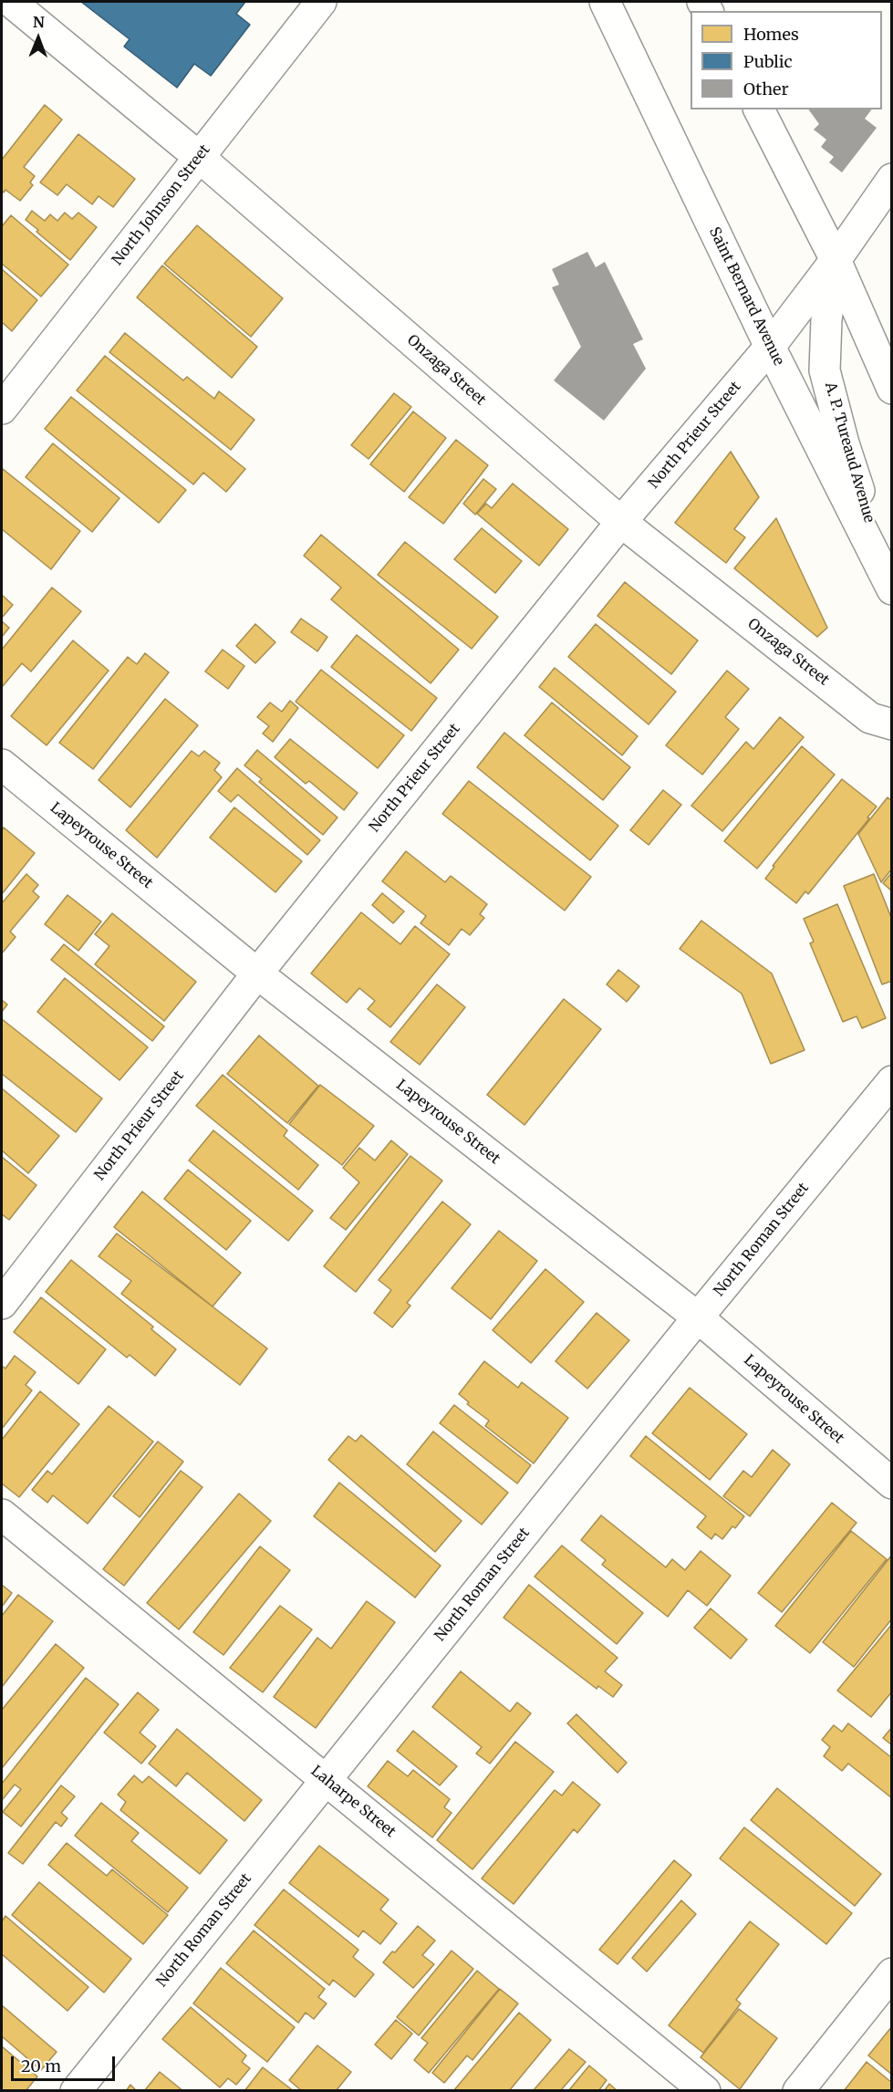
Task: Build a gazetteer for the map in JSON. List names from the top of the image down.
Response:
{
  "streets": {
    "street": [
      "North Johnson Street",
      "Saint Bernard Avenue",
      "Onzaga Street",
      "North Prieur Street",
      "A. P. Tureaud Avenue",
      "Lapeyrouse Street",
      "North Roman Street",
      "Laharpe Street"
    ]
  },
  "crossings": [
    ["North Johnson Street", "Onzaga Street"],
    ["Saint Bernard Avenue", "North Prieur Street"],
    ["Saint Bernard Avenue", "A. P. Tureaud Avenue"],
    ["Onzaga Street", "North Prieur Street"],
    ["North Prieur Street", "A. P. Tureaud Avenue"],
    ["North Prieur Street", "Lapeyrouse Street"],
    ["Lapeyrouse Street", "North Roman Street"],
    ["North Roman Street", "Laharpe Street"]
  ],
  "legend": ["Homes", "Public", "Other"],
  "scale_bar": "20 m",
  "north": "top"
}
